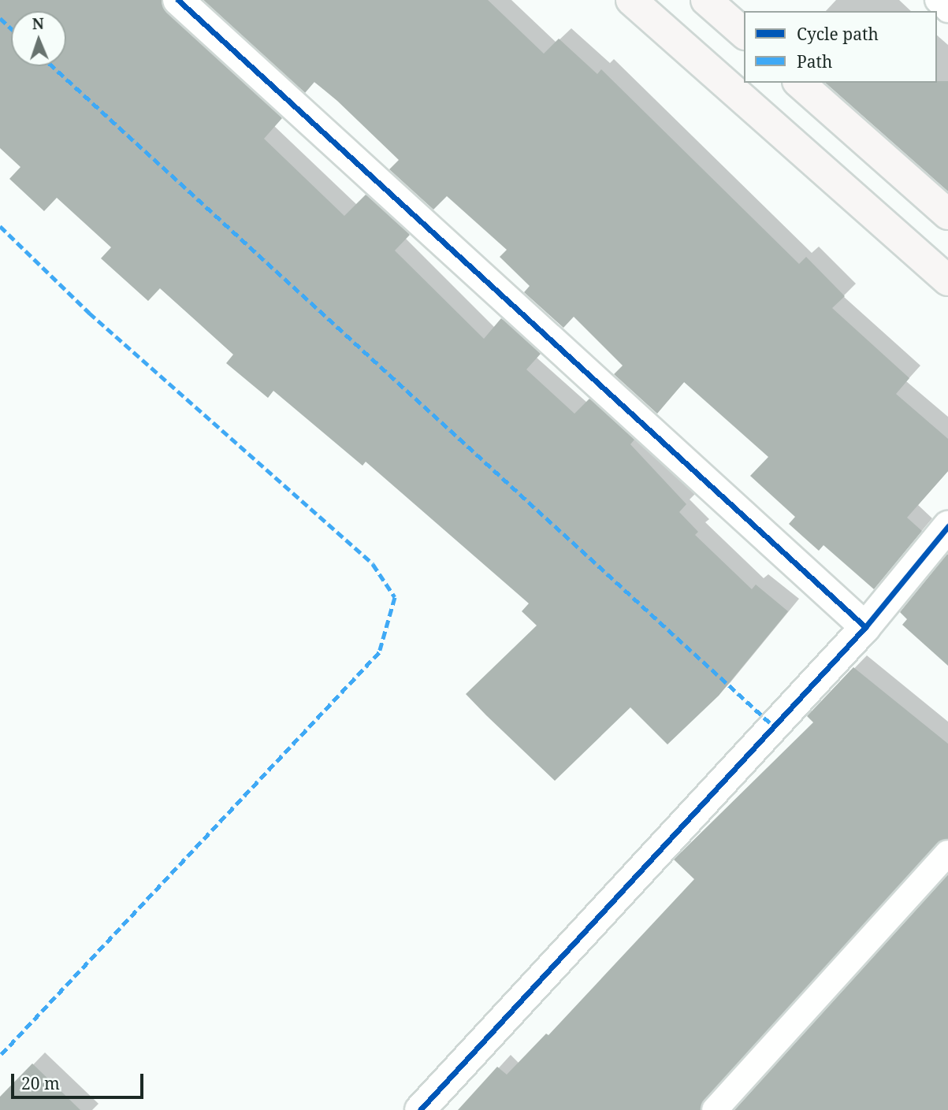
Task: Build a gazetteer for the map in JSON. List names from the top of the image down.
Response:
{
  "legend": ["Cycle path", "Path"],
  "scale_bar": "20 m",
  "north": "top"
}
